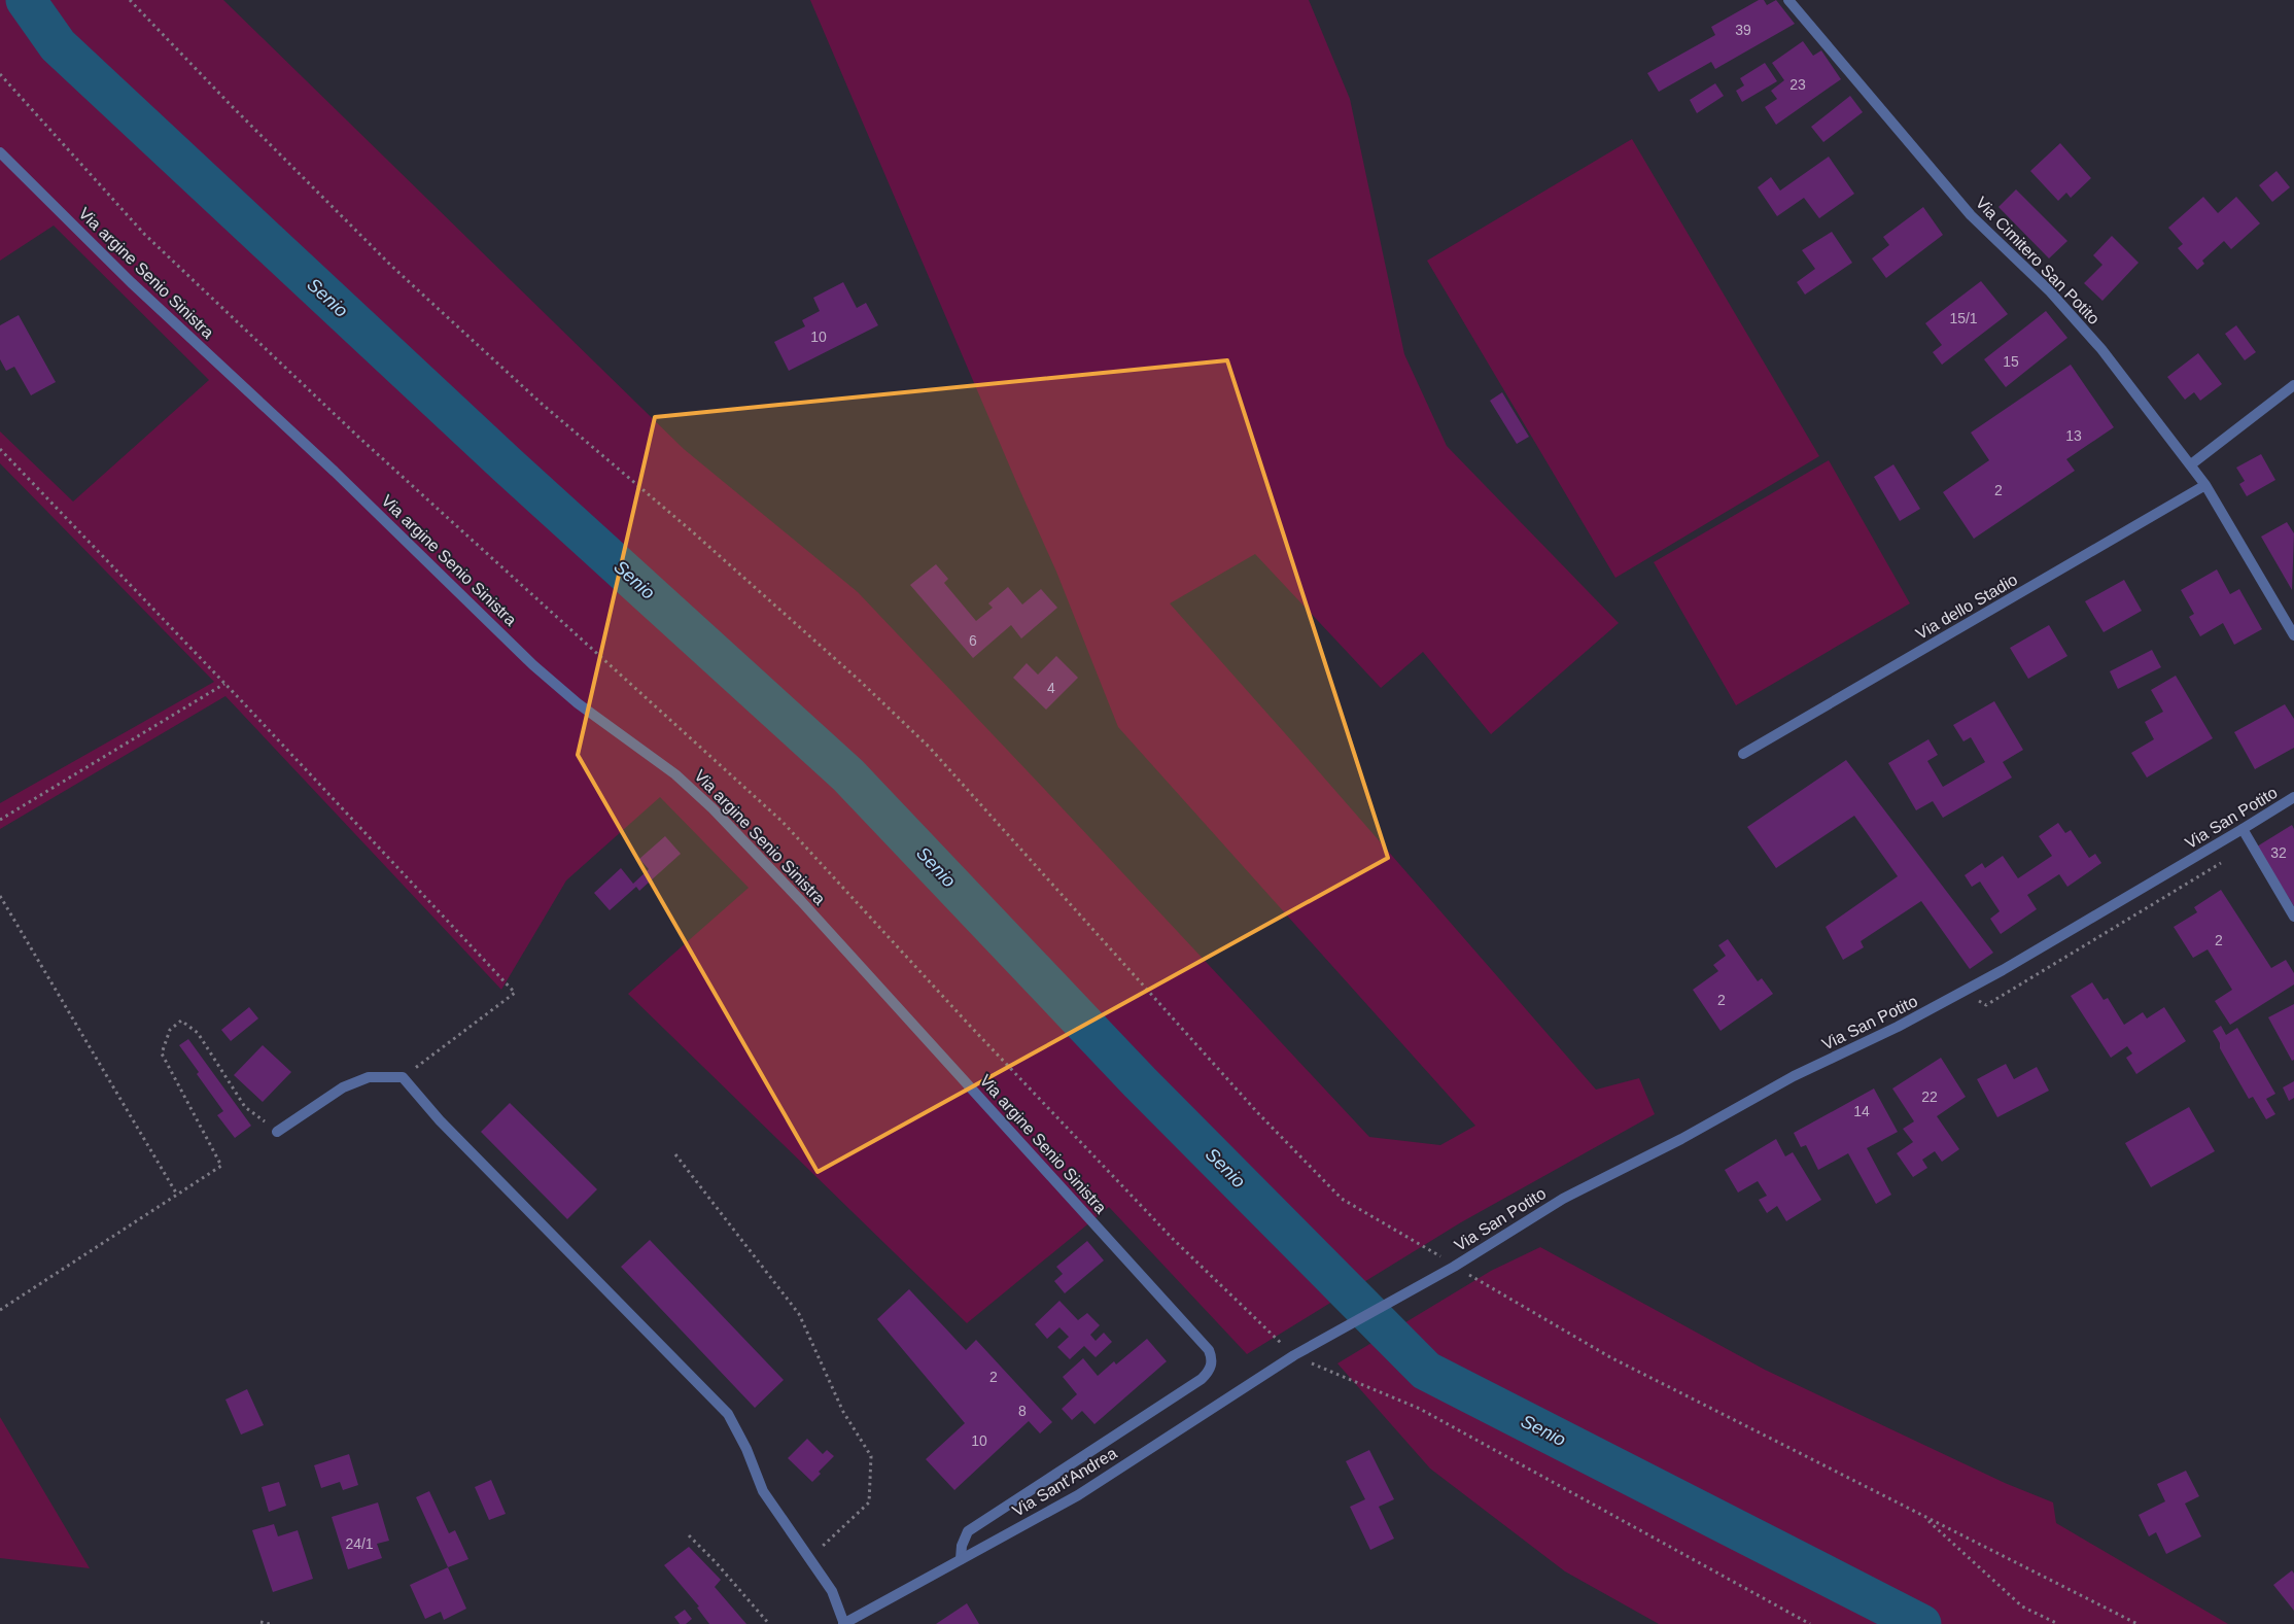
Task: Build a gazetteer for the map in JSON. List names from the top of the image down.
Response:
{
  "streets": {
    "street": [
      "Via Cimitero San Potito",
      "Via argine Senio Sinistra",
      "Via dello Stadio",
      "Via San Potito",
      "Via Sant'Andrea"
    ]
  },
  "crossings": [
    ["Via Cimitero San Potito", "Via dello Stadio"],
    ["Via argine Senio Sinistra", "Via Sant'Andrea"],
    ["Via San Potito", "Via Sant'Andrea"]
  ],
  "water": ["Senio"],
  "house_numbers": [
    "39",
    "23",
    "15/1",
    "10",
    "15",
    "13",
    "2",
    "6",
    "4",
    "32",
    "2",
    "2",
    "22",
    "14",
    "2",
    "8",
    "10",
    "24/1"
  ]
}
